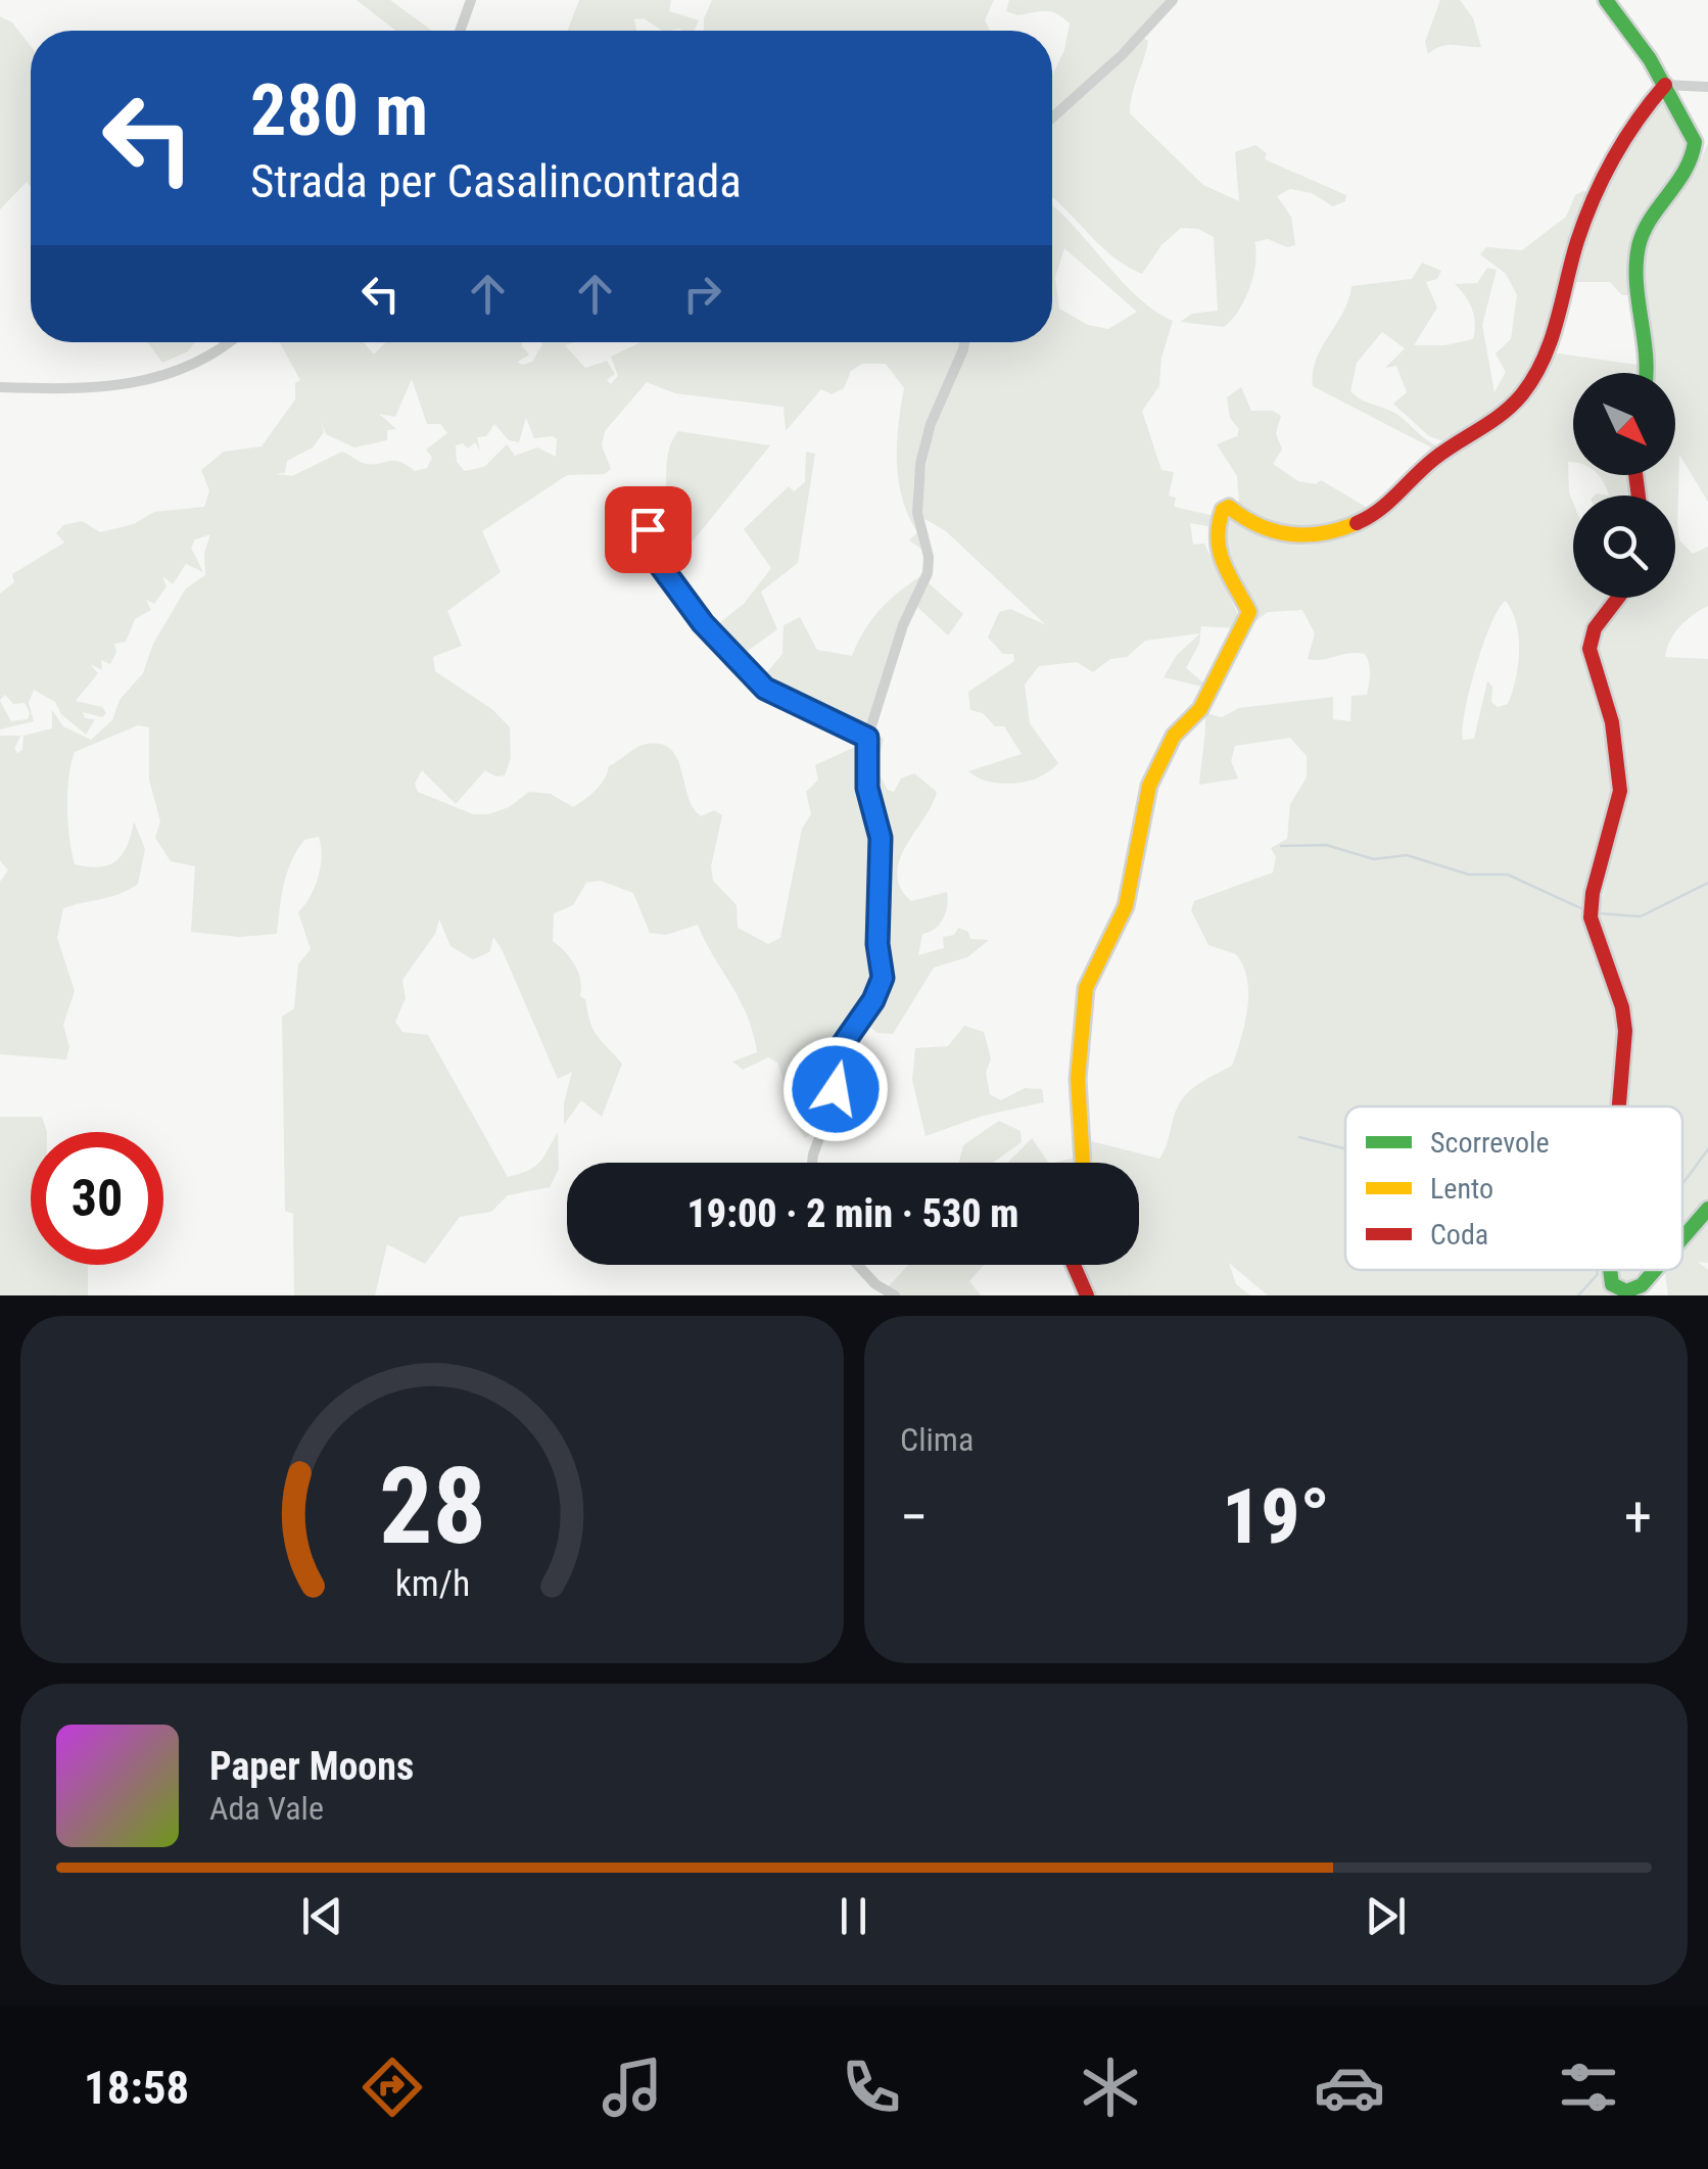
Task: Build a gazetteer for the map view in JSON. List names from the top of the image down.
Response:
{
  "legend": ["Scorrevole", "Lento", "Coda"],
  "north": "bottom right",
  "page": {
    "turn": ["280 m", "Strada per Casalincontrada"],
    "limit": "30",
    "trip": "19:00 · 2 min · 530 m",
    "tile": "Clima",
    "heat": ["−", "19°", "+"],
    "song": ["Paper Moons", "Ada Vale"],
    "tabs": "18:58",
    "gauge": ["28", "km/h"]
  }
}
